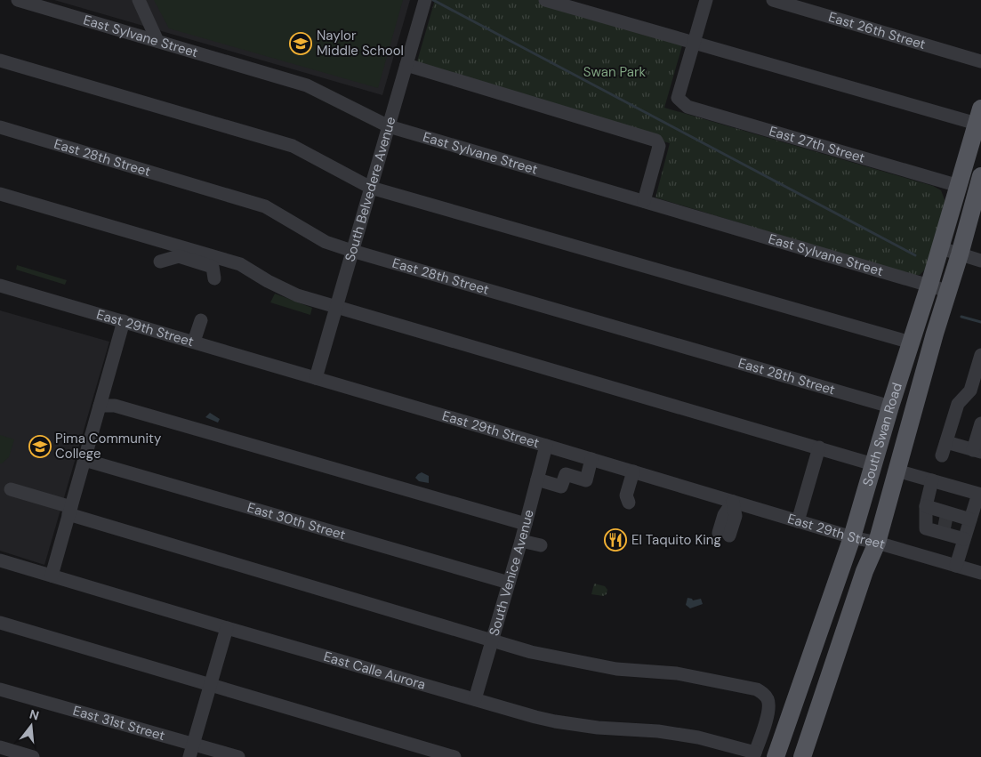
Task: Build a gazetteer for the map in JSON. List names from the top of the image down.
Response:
{
  "streets": {
    "main road": ["South Swan Road"],
    "street": [
      "East 26th Street",
      "East Sylvane Street",
      "East 27th Street",
      "East 28th Street",
      "South Belvedere Avenue",
      "East 29th Street",
      "East 30th Street",
      "South Venice Avenue",
      "East Calle Aurora",
      "East 31st Street"
    ]
  },
  "crossings": [
    ["East Sylvane Street", "South Belvedere Avenue"],
    ["East Sylvane Street", "South Swan Road"],
    ["East 27th Street", "South Swan Road"],
    ["East 28th Street", "South Belvedere Avenue"],
    ["East 28th Street", "South Swan Road"],
    ["South Belvedere Avenue", "East 29th Street"],
    ["East 29th Street", "South Swan Road"],
    ["East 29th Street", "South Venice Avenue"],
    ["East 30th Street", "South Venice Avenue"],
    ["South Venice Avenue", "East Calle Aurora"]
  ],
  "parks": ["Swan Park"],
  "places": {
    "school or university": ["Naylor Middle School", "Pima Community College"],
    "restaurant": ["El Taquito King"]
  },
  "north": "top"
}
